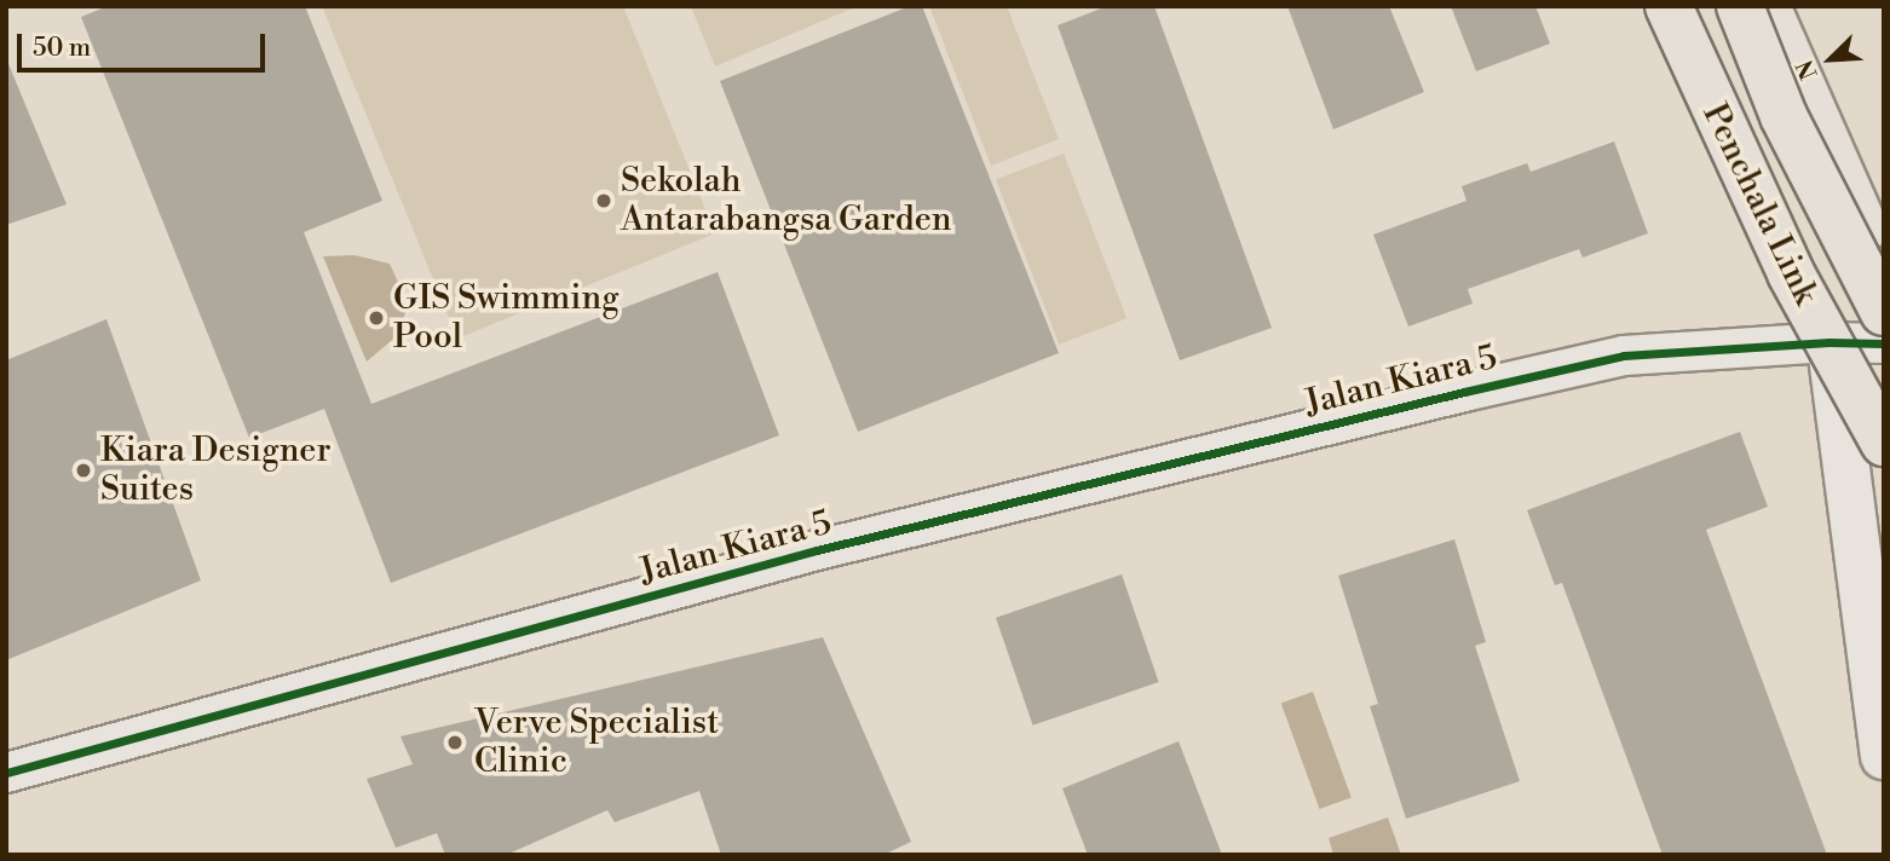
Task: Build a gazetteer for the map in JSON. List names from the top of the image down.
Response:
{
  "streets": {
    "highway": ["Penchala Link"],
    "street": ["Jalan Kiara 5"]
  },
  "places": [
    "Sekolah Antarabangsa Garden",
    "GIS Swimming Pool",
    "Kiara Designer Suites",
    "Verve Specialist Clinic"
  ],
  "scale_bar": "50 m",
  "north": "bottom left"
}
